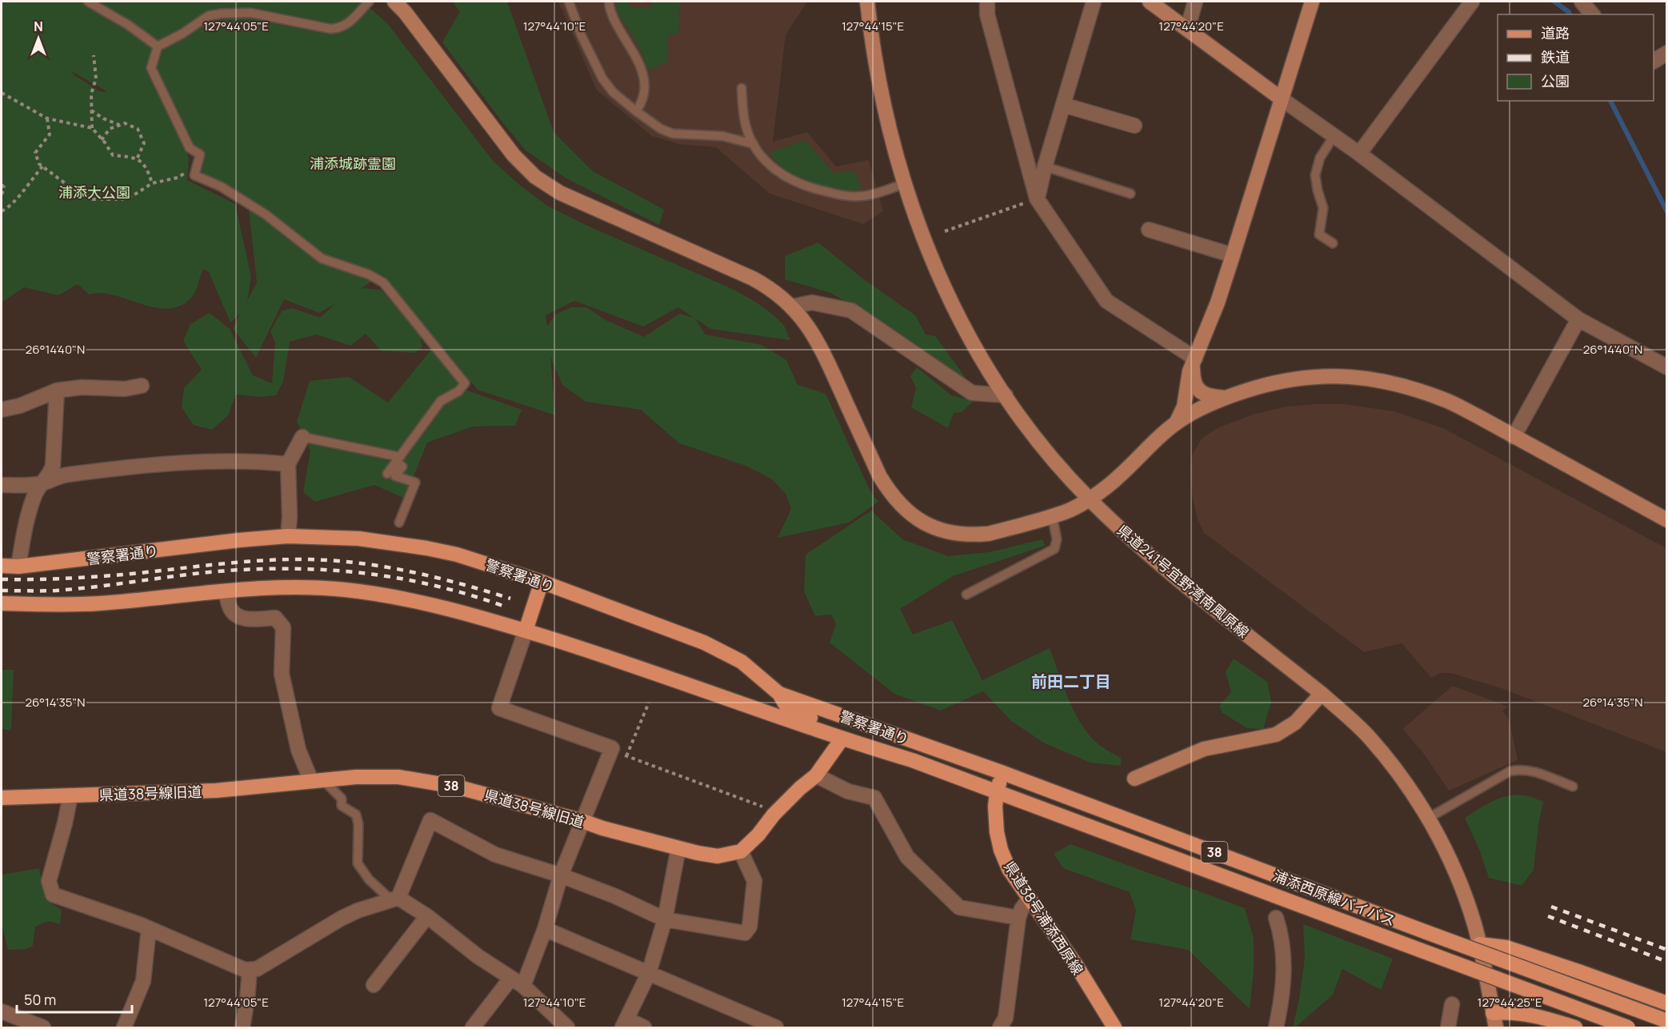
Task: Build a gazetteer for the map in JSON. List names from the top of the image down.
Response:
{
  "streets": {
    "main road": [
      "警察署通り",
      "38",
      "県道38号線旧道",
      "浦添西原線バイパス",
      "県道38号浦添西原線"
    ],
    "street": ["県道241号宜野湾南風原線"]
  },
  "crossings": [
    ["警察署通り", "浦添西原線バイパス"],
    ["警察署通り", "県道38号浦添西原線"],
    ["浦添西原線バイパス", "県道38号浦添西原線"]
  ],
  "districts": ["前田二丁目"],
  "parks": ["浦添城跡霊園", "浦添大公園"],
  "legend": ["道路", "鉄道", "公園"],
  "scale_bar": "50 m",
  "north": "top",
  "coordinates": [
    "127°44'05\"E",
    "127°44'10\"E",
    "127°44'15\"E",
    "127°44'20\"E",
    "26°14'40\"N",
    "26°14'35\"N",
    "127°44'25\"E"
  ]
}
